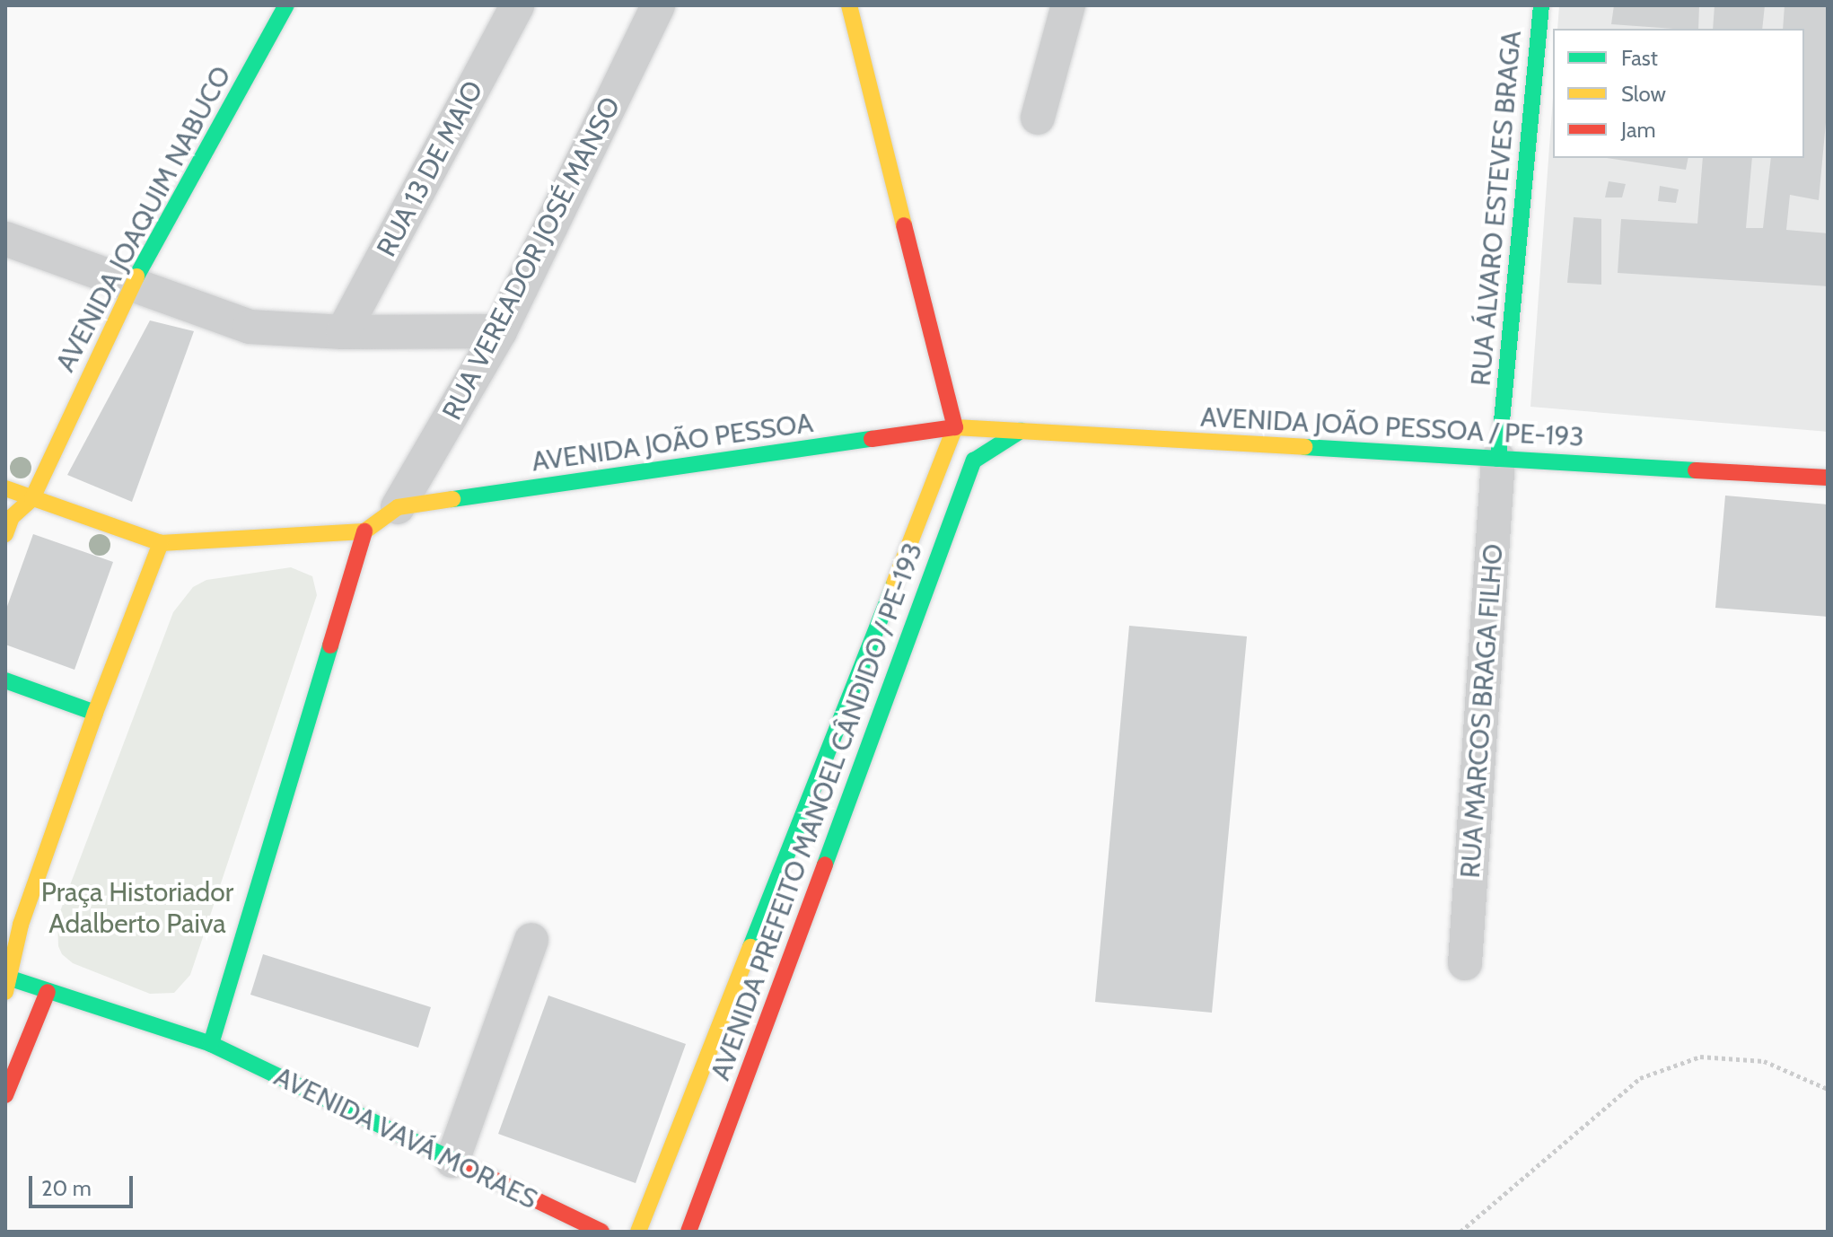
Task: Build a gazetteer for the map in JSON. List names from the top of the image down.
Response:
{
  "streets": {
    "main road": [
      "RUA ÁLVARO ESTEVES BRAGA",
      "AVENIDA JOAQUIM NABUCO",
      "AVENIDA JOÃO PESSOA / PE-193",
      "AVENIDA JOÃO PESSOA",
      "AVENIDA PREFEITO MANOEL CÂNDIDO / PE-193",
      "AVENIDA VAVÁ MORAES"
    ],
    "street": ["RUA 13 DE MAIO", "RUA VEREADOR JOSÉ MANSO", "RUA MARCOS BRAGA FILHO"]
  },
  "crossings": [
    ["RUA ÁLVARO ESTEVES BRAGA", "AVENIDA JOÃO PESSOA / PE-193"],
    ["RUA ÁLVARO ESTEVES BRAGA", "RUA MARCOS BRAGA FILHO"],
    ["RUA VEREADOR JOSÉ MANSO", "AVENIDA JOÃO PESSOA"],
    ["AVENIDA JOÃO PESSOA / PE-193", "AVENIDA JOÃO PESSOA"],
    ["AVENIDA JOÃO PESSOA / PE-193", "RUA MARCOS BRAGA FILHO"],
    ["AVENIDA JOÃO PESSOA / PE-193", "AVENIDA PREFEITO MANOEL CÂNDIDO / PE-193"],
    ["AVENIDA JOÃO PESSOA", "AVENIDA PREFEITO MANOEL CÂNDIDO / PE-193"]
  ],
  "parks": ["Praça Historiador Adalberto Paiva"],
  "legend": ["Fast", "Slow", "Jam"],
  "scale_bar": "20 m"
}
